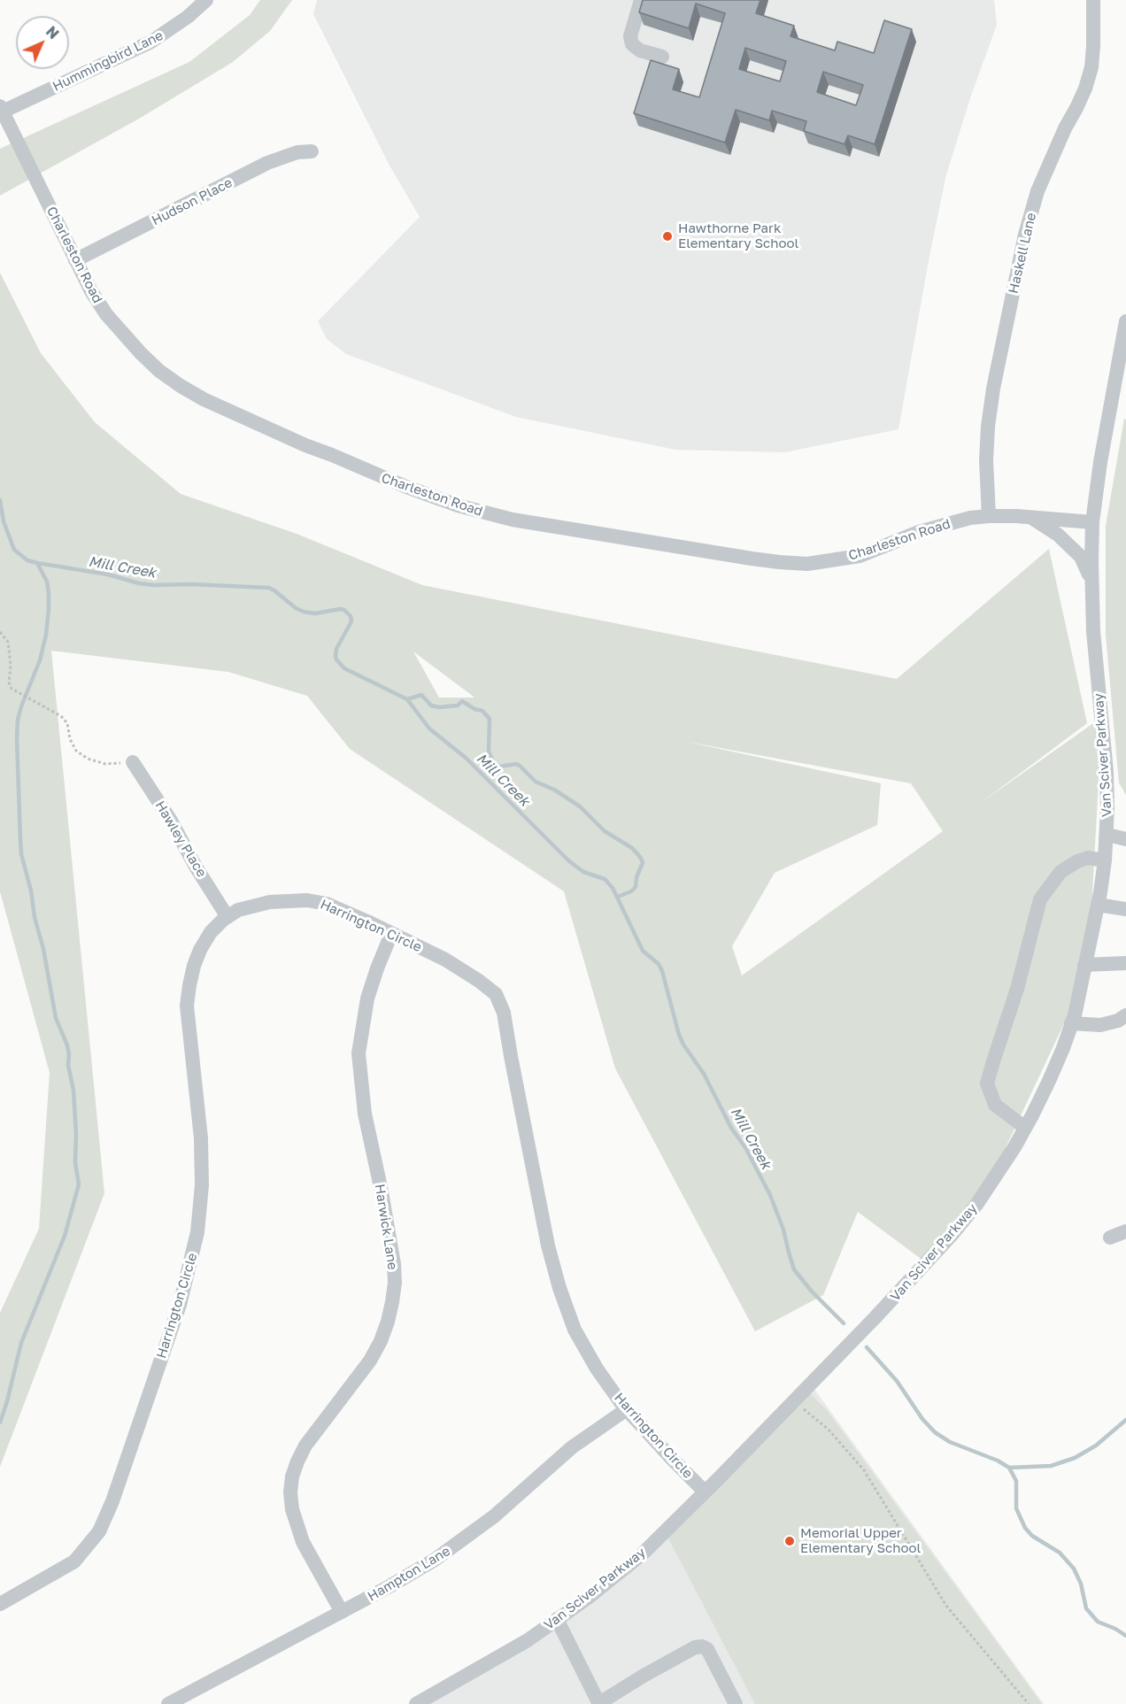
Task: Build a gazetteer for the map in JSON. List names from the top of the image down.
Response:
{
  "streets": {
    "street": [
      "Hummingbird Lane",
      "Hudson Place",
      "Haskell Lane",
      "Charleston Road",
      "Van Sciver Parkway",
      "Hawley Place",
      "Harrington Circle",
      "Harwick Lane",
      "Hampton Lane"
    ]
  },
  "crossings": [
    ["Hummingbird Lane", "Charleston Road"],
    ["Hudson Place", "Charleston Road"],
    ["Haskell Lane", "Charleston Road"],
    ["Charleston Road", "Van Sciver Parkway"],
    ["Van Sciver Parkway", "Harrington Circle"],
    ["Hawley Place", "Harrington Circle"],
    ["Harrington Circle", "Harwick Lane"],
    ["Harrington Circle", "Hampton Lane"],
    ["Harwick Lane", "Hampton Lane"]
  ],
  "water": ["Mill Creek"],
  "places": ["Hawthorne Park Elementary School", "Memorial Upper Elementary School"],
  "north": "top right"
}
